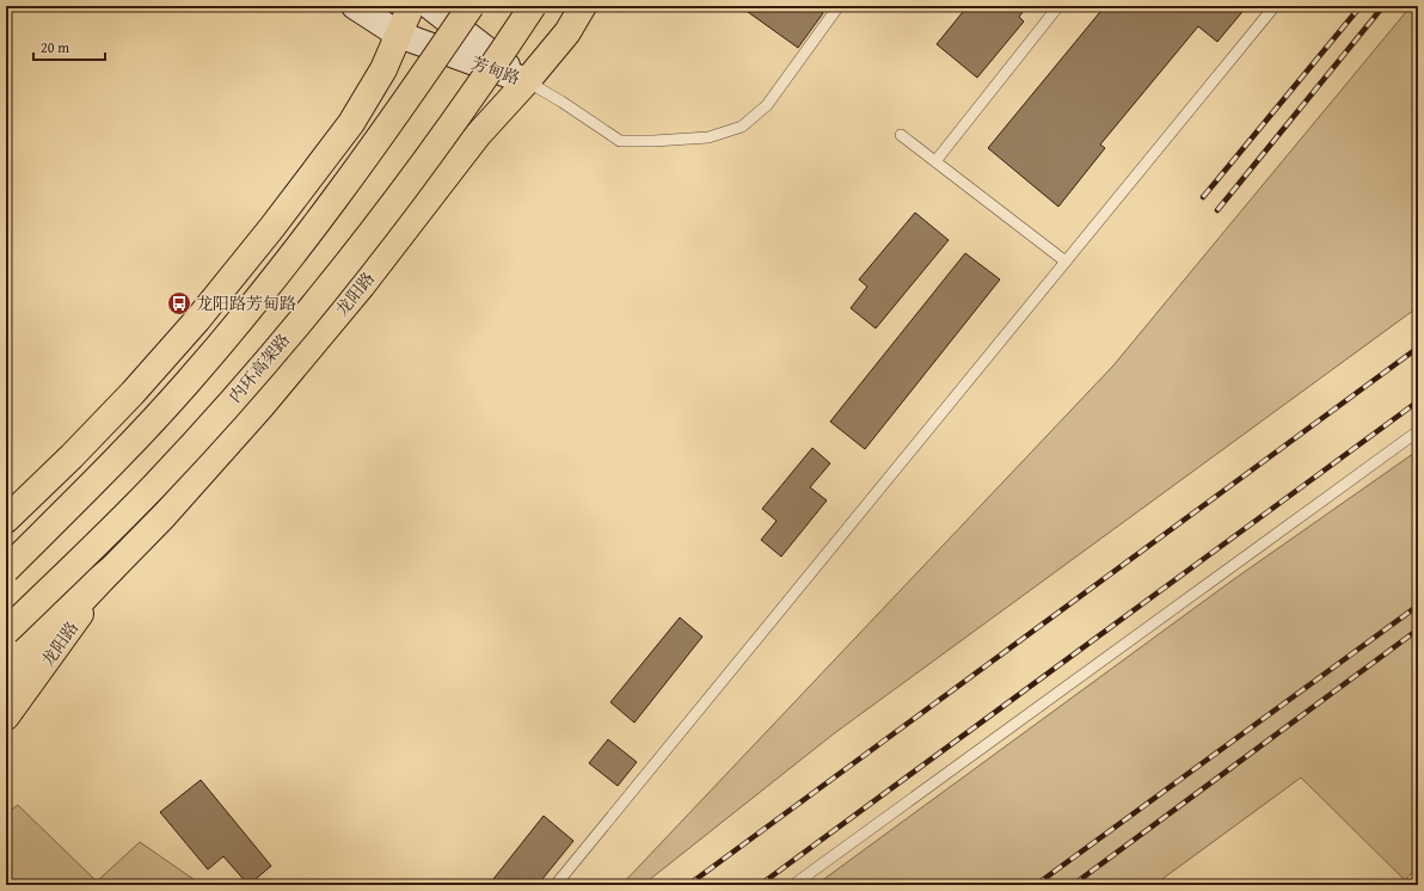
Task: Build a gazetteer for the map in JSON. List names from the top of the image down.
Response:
{
  "streets": {
    "main road": ["芳甸路", "龙阳路", "内环高架路"]
  },
  "crossings": [
    ["芳甸路", "龙阳路"]
  ],
  "places": {
    "bus stop": ["龙阳路芳甸路"]
  },
  "scale_bar": "20 m"
}
